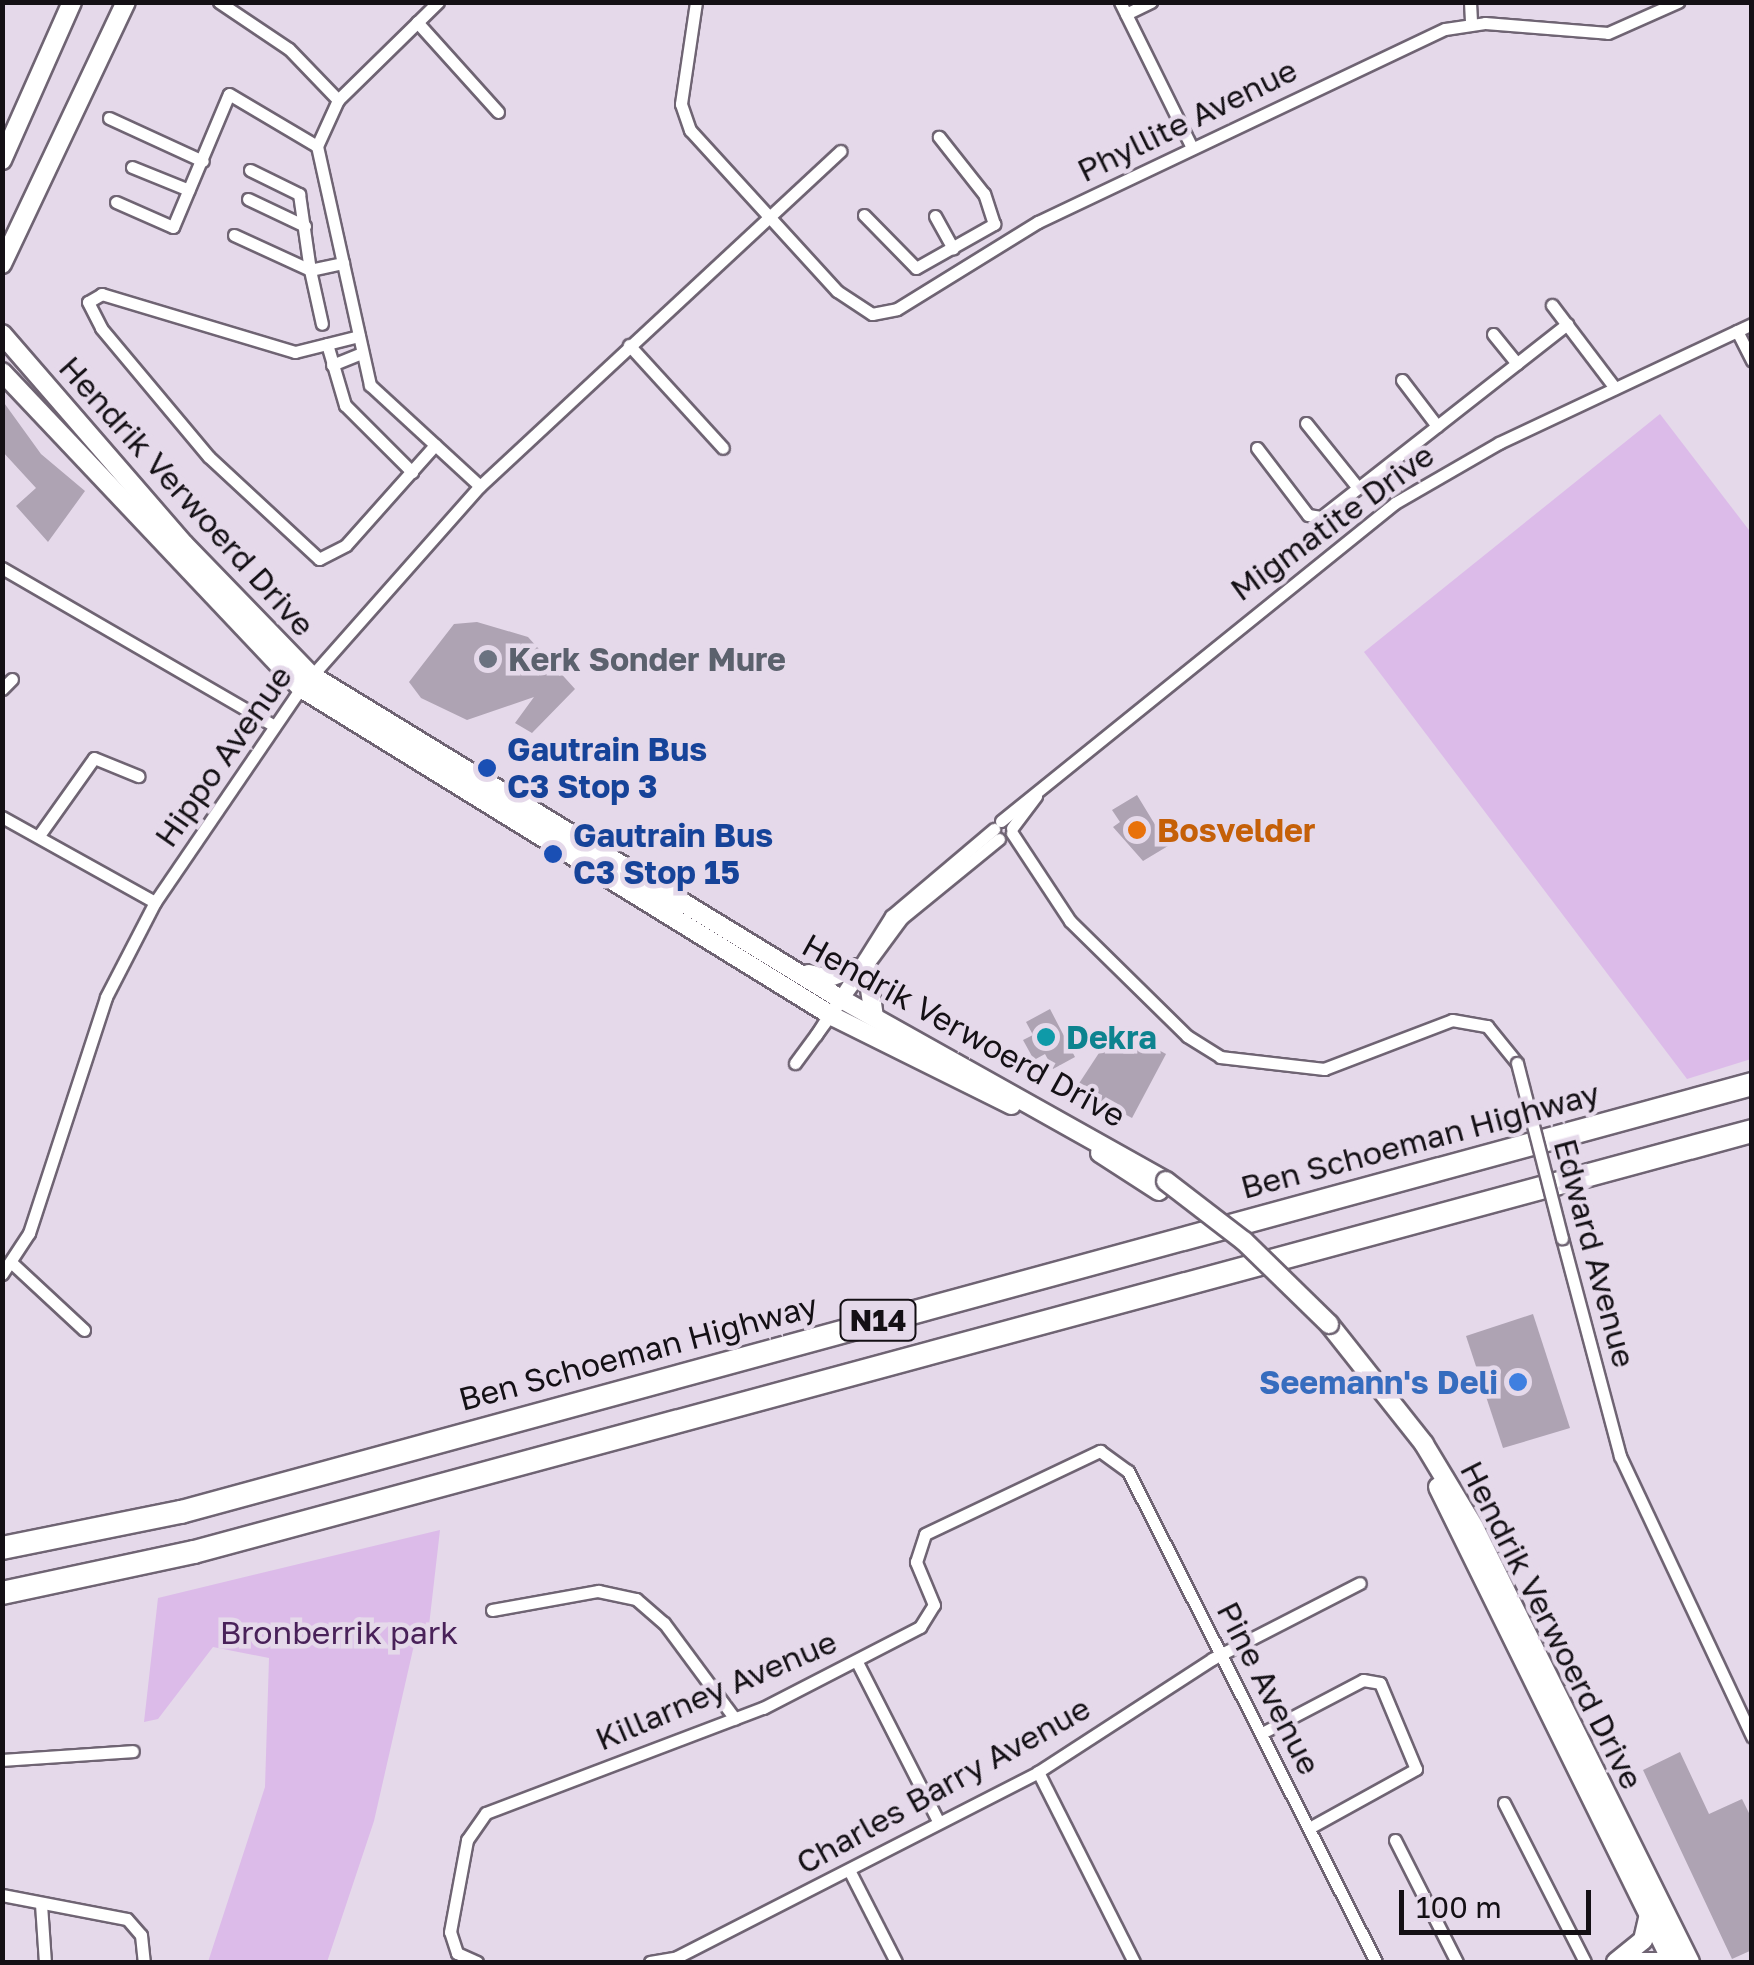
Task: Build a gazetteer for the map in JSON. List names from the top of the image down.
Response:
{
  "streets": {
    "highway": ["Ben Schoeman Highway", "N14"],
    "main road": ["Hendrik Verwoerd Drive"],
    "street": [
      "Phyllite Avenue",
      "Migmatite Drive",
      "Hippo Avenue",
      "Edward Avenue",
      "Pine Avenue",
      "Killarney Avenue",
      "Charles Barry Avenue"
    ]
  },
  "crossings": [
    ["Phyllite Avenue", "Hippo Avenue"],
    ["Hendrik Verwoerd Drive", "Migmatite Drive"],
    ["Hendrik Verwoerd Drive", "Hippo Avenue"],
    ["Migmatite Drive", "Edward Avenue"],
    ["Pine Avenue", "Killarney Avenue"],
    ["Pine Avenue", "Charles Barry Avenue"]
  ],
  "parks": ["Bronberrik park"],
  "places": [
    "Kerk Sonder Mure",
    "Gautrain Bus C3 Stop 3",
    "Bosvelder",
    "Gautrain Bus C3 Stop 15",
    "Dekra",
    "Seemann's Deli"
  ],
  "scale_bar": "100 m"
}
